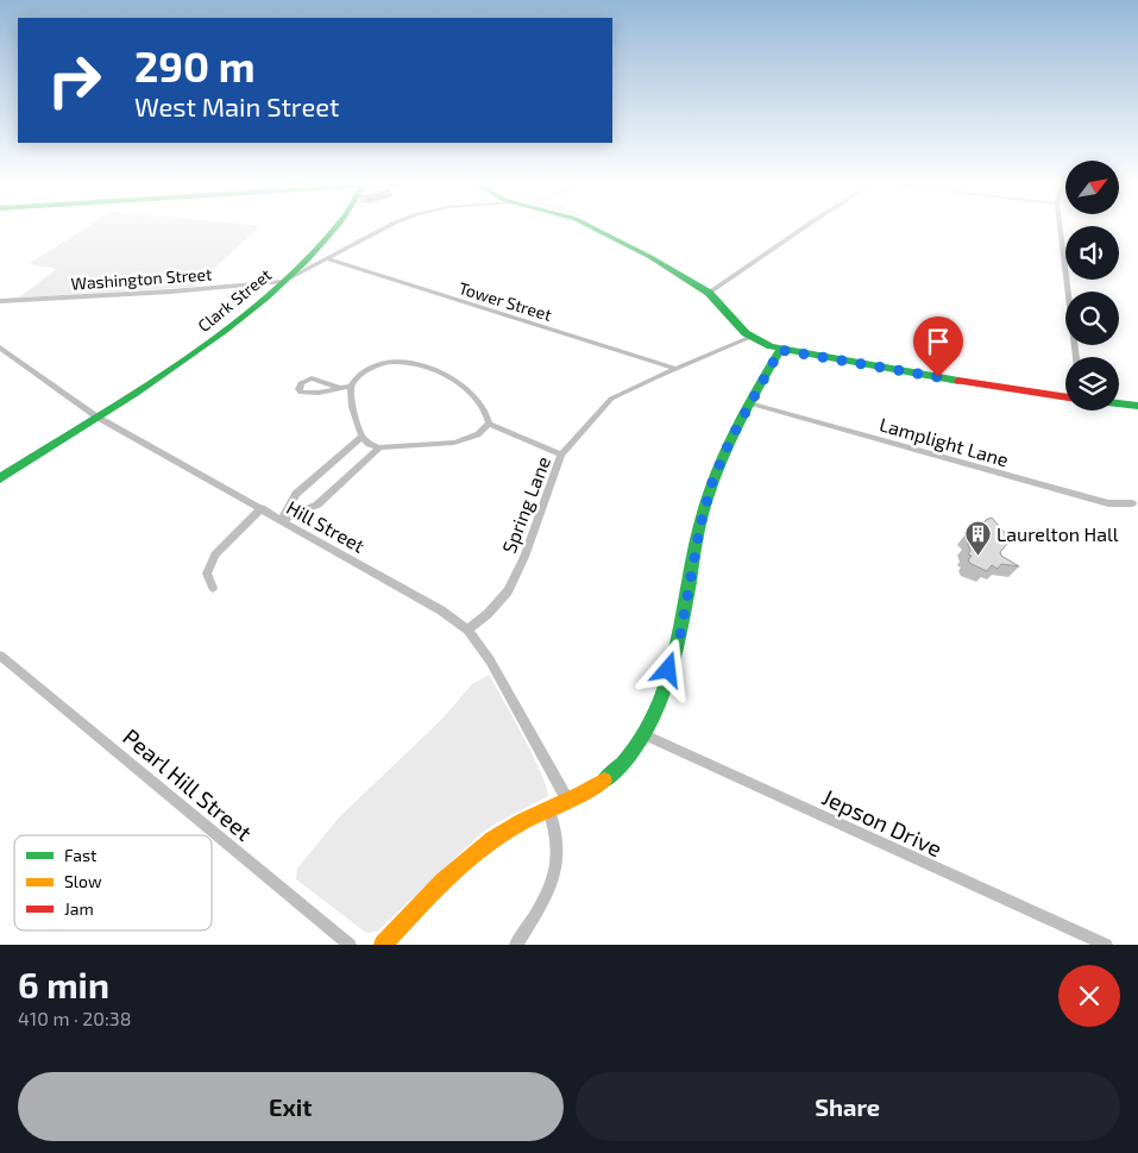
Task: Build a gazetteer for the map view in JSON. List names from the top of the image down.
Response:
{
  "streets": {
    "main road": ["Clark Street"],
    "street": [
      "Washington Street",
      "Tower Street",
      "Lamplight Lane",
      "Spring Lane",
      "Hill Street",
      "Pearl Hill Street",
      "Jepson Drive"
    ]
  },
  "crossings": [
    ["Washington Street", "Clark Street"],
    ["Clark Street", "Tower Street"],
    ["Clark Street", "Hill Street"],
    ["Tower Street", "Spring Lane"],
    ["Spring Lane", "Hill Street"]
  ],
  "places": {
    "building": ["Laurelton Hall"]
  },
  "legend": ["Fast", "Slow", "Jam"],
  "north": "top right",
  "page": {
    "turn": ["290 m", "West Main Street"],
    "heading": ["6 min", "410 m · 20:38"],
    "buttons": ["Exit", "Share"]
  }
}
